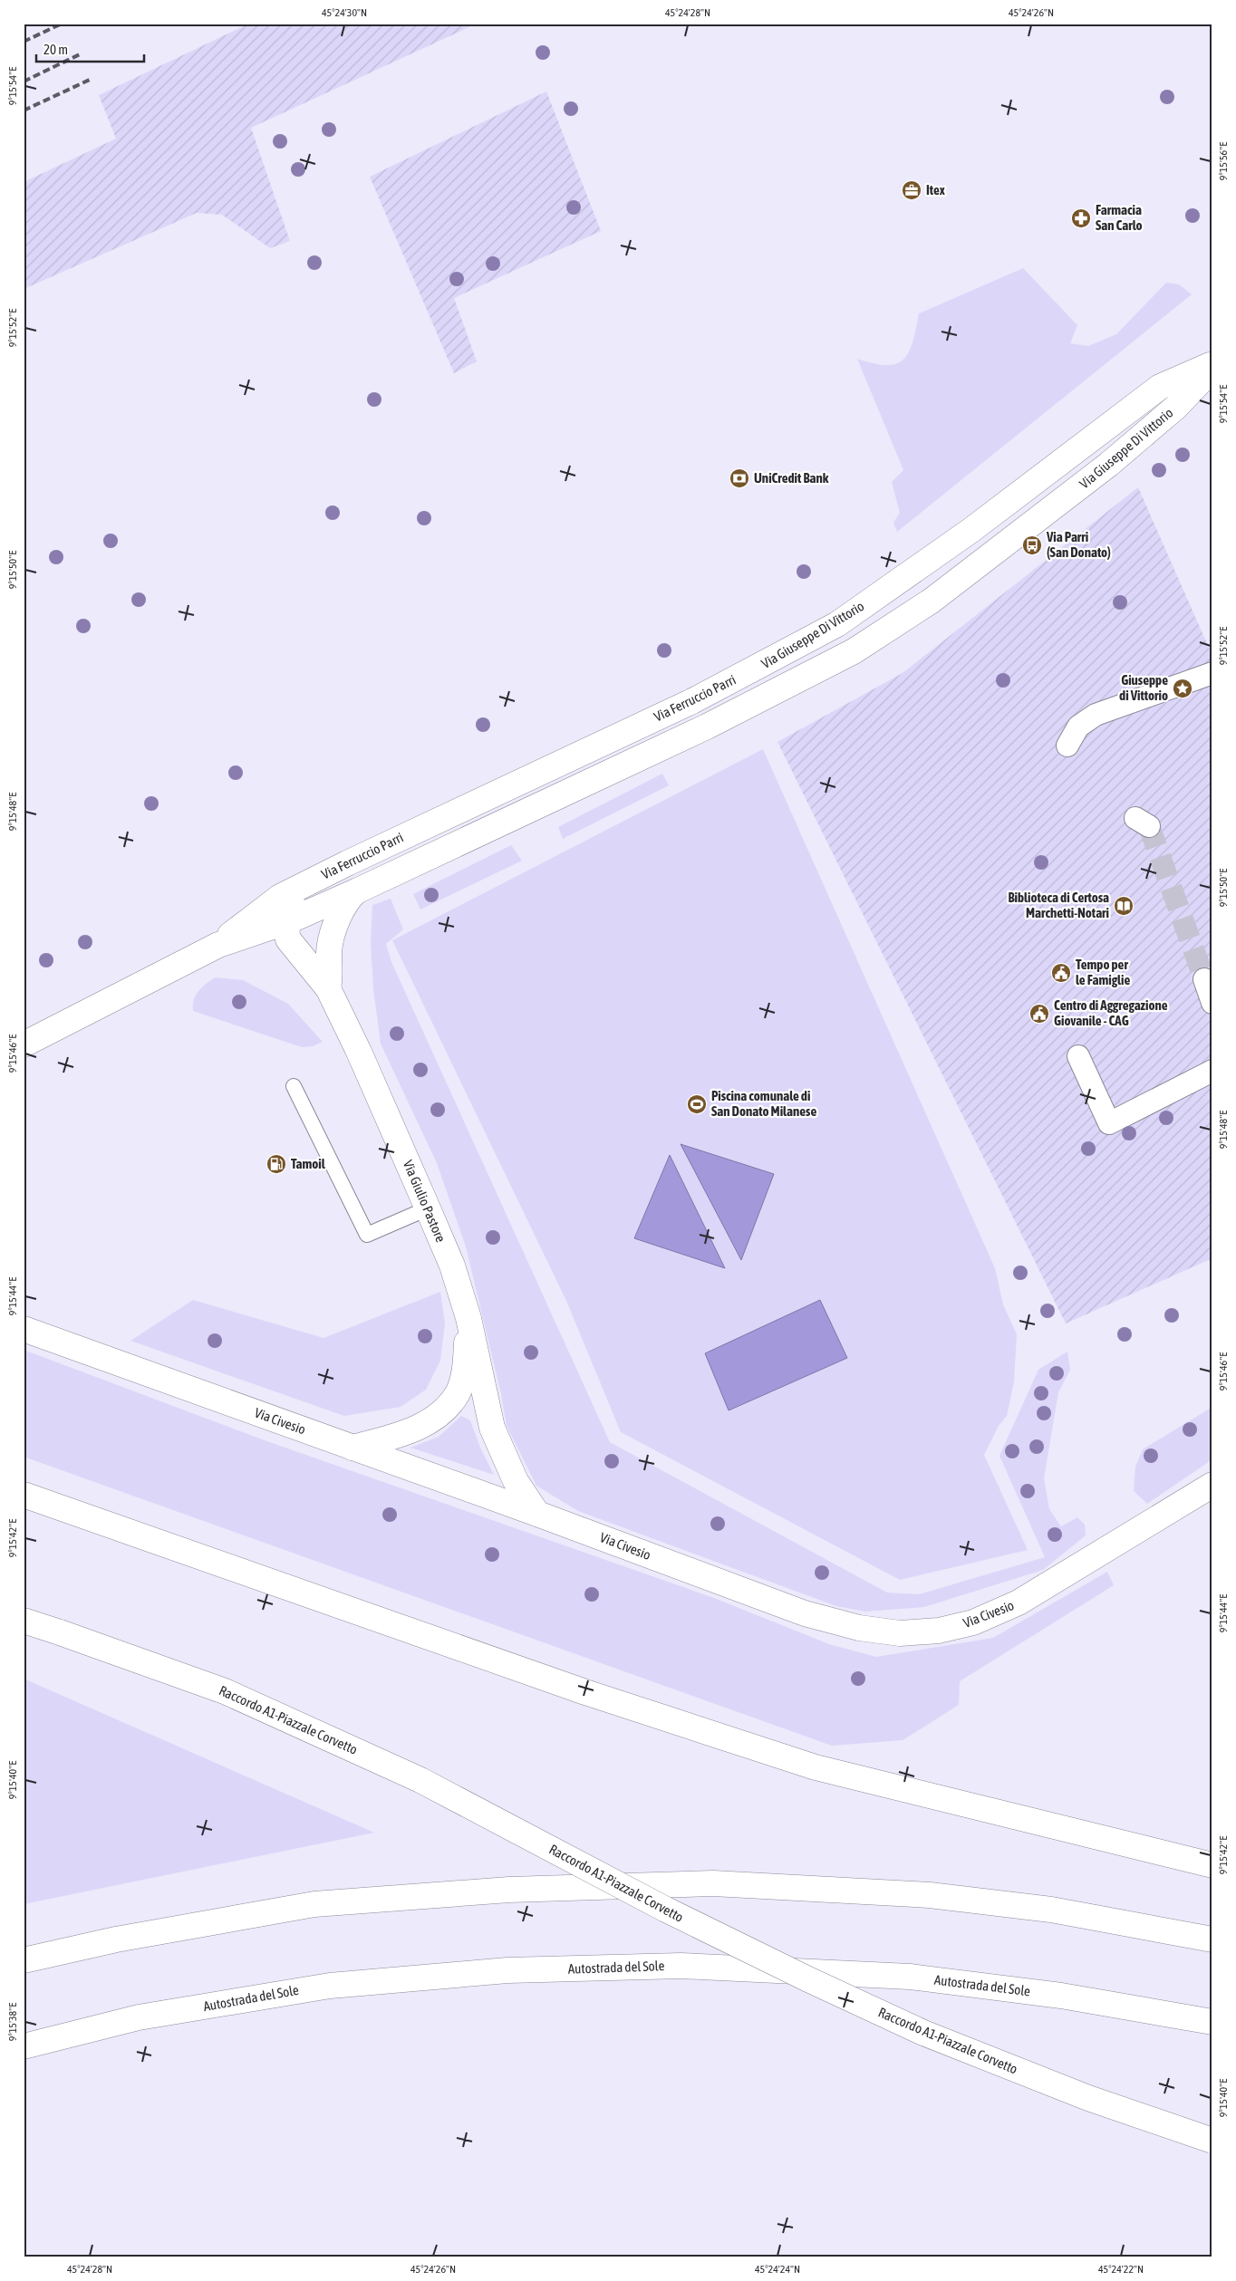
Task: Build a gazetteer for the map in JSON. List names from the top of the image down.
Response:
{
  "streets": {
    "main road": [
      "Via Giuseppe Di Vittorio",
      "Via Ferruccio Parri",
      "Via Giulio Pastore",
      "Via Civesio",
      "Raccordo A1-Piazzale Corvetto",
      "Autostrada del Sole"
    ]
  },
  "crossings": [
    ["Via Giuseppe Di Vittorio", "Via Ferruccio Parri"],
    ["Via Ferruccio Parri", "Via Giulio Pastore"],
    ["Via Giulio Pastore", "Via Civesio"]
  ],
  "places": {
    "office": ["Itex"],
    "pharmacy": ["Farmacia San Carlo"],
    "bank": ["UniCredit Bank"],
    "bus stop": ["Via Parri (San Donato)"],
    "place": ["Giuseppe di Vittorio"],
    "library": ["Biblioteca di Certosa Marchetti-Notari"],
    "public building": ["Tempo per le Famiglie", "Centro di Aggregazione Giovanile - CAG"],
    "sports": ["Piscina comunale di San Donato Milanese"],
    "fuel station": ["Tamoil"]
  },
  "scale_bar": "20 m",
  "coordinates": [
    "45°24'30\"N",
    "45°24'28\"N",
    "45°24'26\"N",
    "9°15'54\"E",
    "9°15'56\"E",
    "9°15'52\"E",
    "9°15'50\"E",
    "9°15'48\"E",
    "9°15'46\"E",
    "9°15'44\"E",
    "9°15'42\"E",
    "9°15'40\"E",
    "9°15'38\"E",
    "45°24'24\"N",
    "45°24'22\"N"
  ]
}
